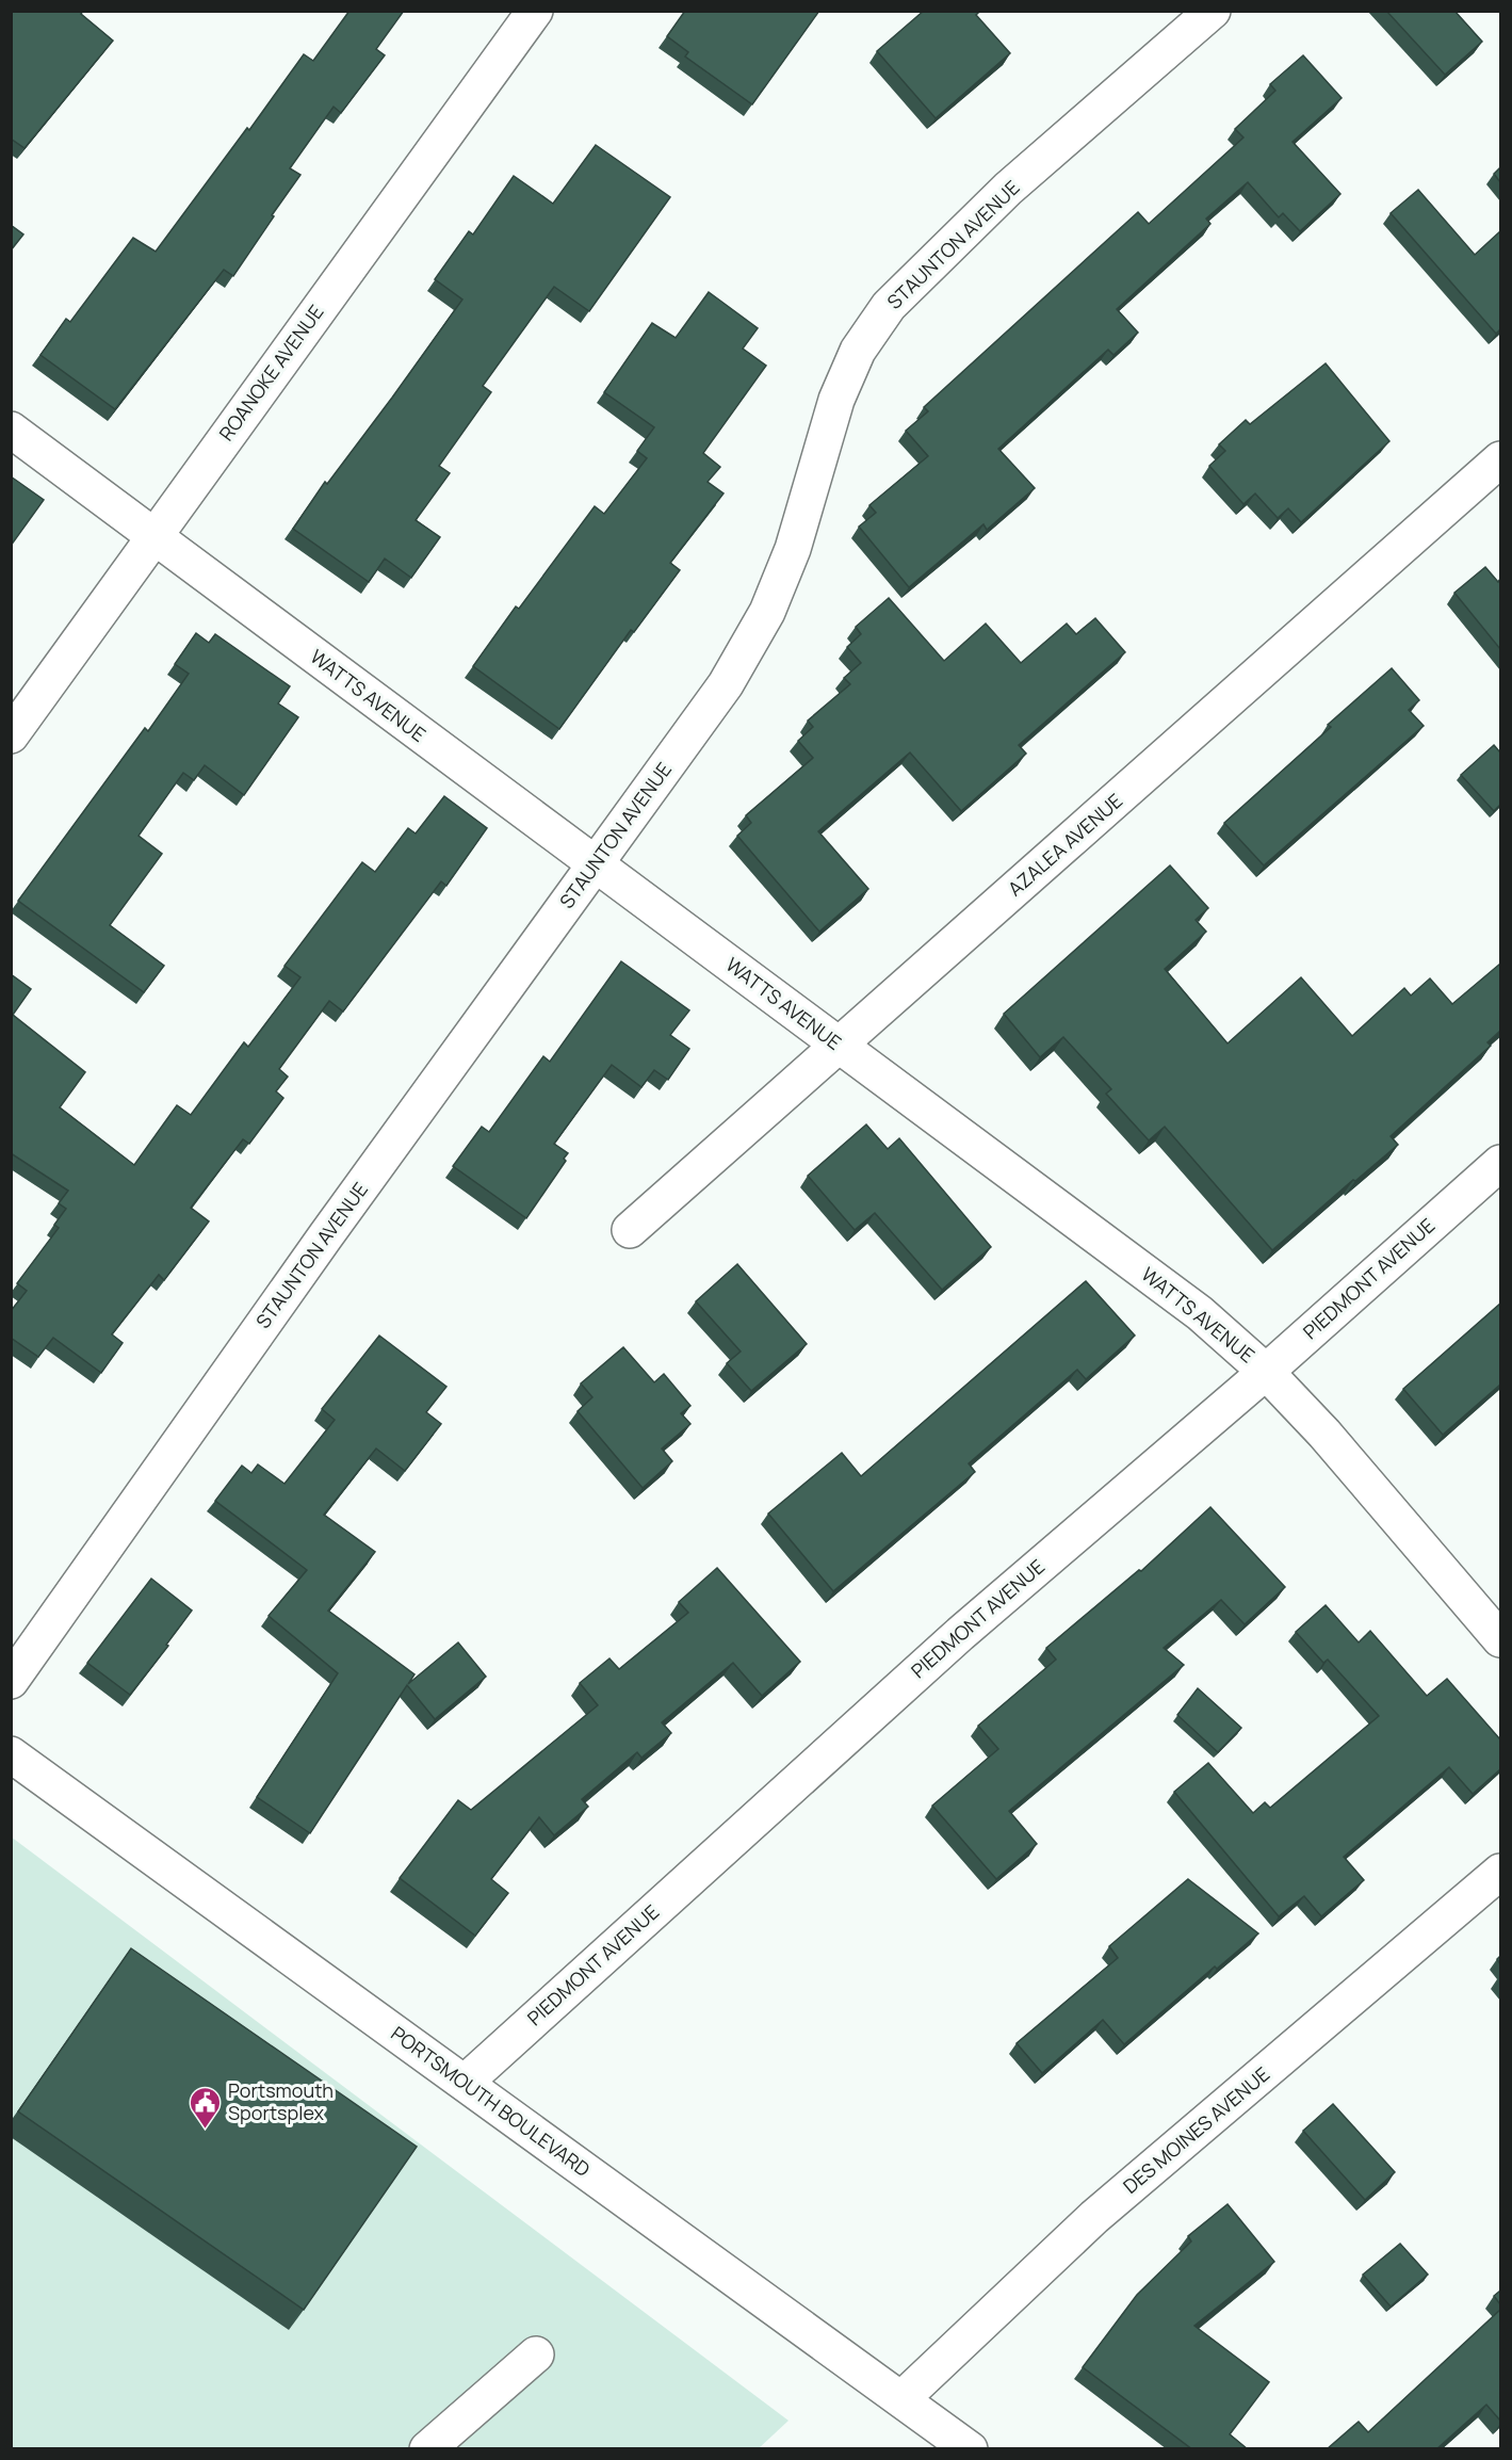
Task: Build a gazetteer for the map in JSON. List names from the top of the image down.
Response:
{
  "streets": {
    "street": [
      "STAUNTON AVENUE",
      "ROANOKE AVENUE",
      "WATTS AVENUE",
      "AZALEA AVENUE",
      "PIEDMONT AVENUE",
      "PORTSMOUTH BOULEVARD",
      "DES MOINES AVENUE"
    ]
  },
  "crossings": [
    ["STAUNTON AVENUE", "WATTS AVENUE"],
    ["ROANOKE AVENUE", "WATTS AVENUE"],
    ["WATTS AVENUE", "AZALEA AVENUE"],
    ["WATTS AVENUE", "PIEDMONT AVENUE"],
    ["PIEDMONT AVENUE", "PORTSMOUTH BOULEVARD"],
    ["PORTSMOUTH BOULEVARD", "DES MOINES AVENUE"]
  ],
  "places": {
    "public building": ["Portsmouth Sportsplex"]
  }
}
